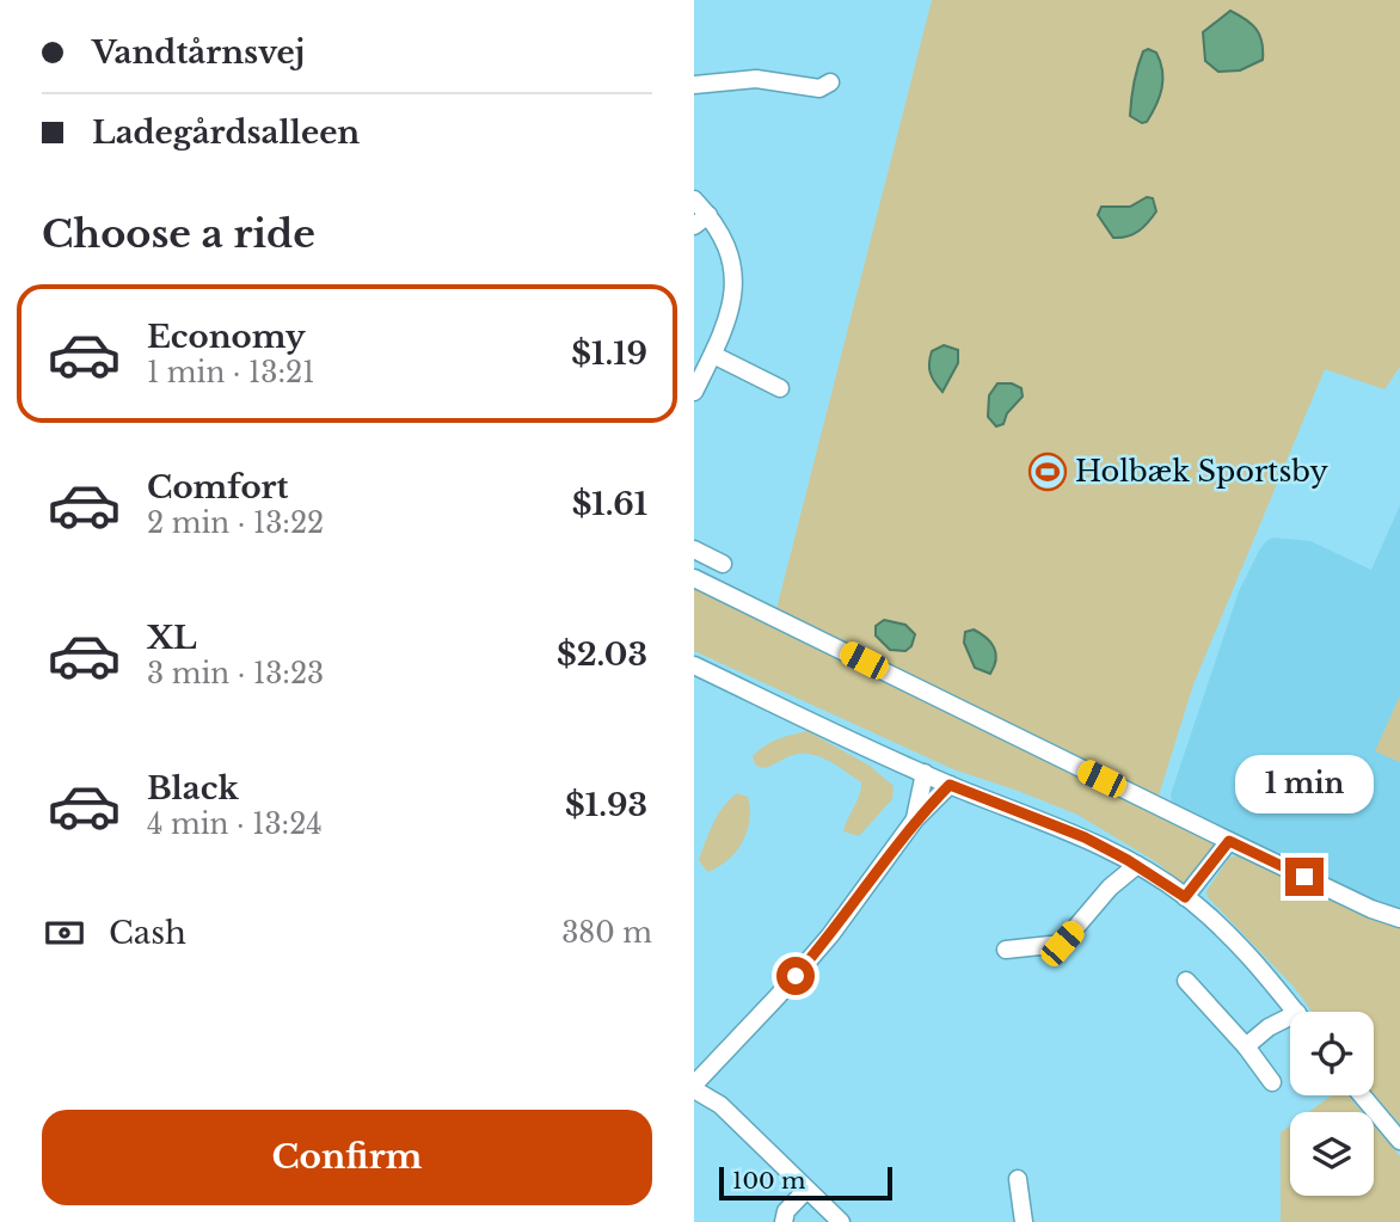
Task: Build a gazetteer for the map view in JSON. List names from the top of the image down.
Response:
{
  "places": {
    "sports": ["Holbæk Sportsby"]
  },
  "scale_bar": "100 m",
  "page": {
    "banner": ["Vandtårnsvej", "Ladegårdsalleen"],
    "heading": "Choose a ride",
    "list": [
      {
        "name": "Economy",
        "note": "1 min · 13:21",
        "value": "$1.19"
      },
      {
        "name": "Comfort",
        "note": "2 min · 13:22",
        "value": "$1.61"
      },
      {
        "name": "XL",
        "note": "3 min · 13:23",
        "value": "$2.03"
      },
      {
        "name": "Black",
        "note": "4 min · 13:24",
        "value": "$1.93"
      }
    ],
    "bubble": "1 min",
    "pay": ["Cash", "380 m"],
    "buttons": "Confirm",
    "scale": "100 m"
  }
}
